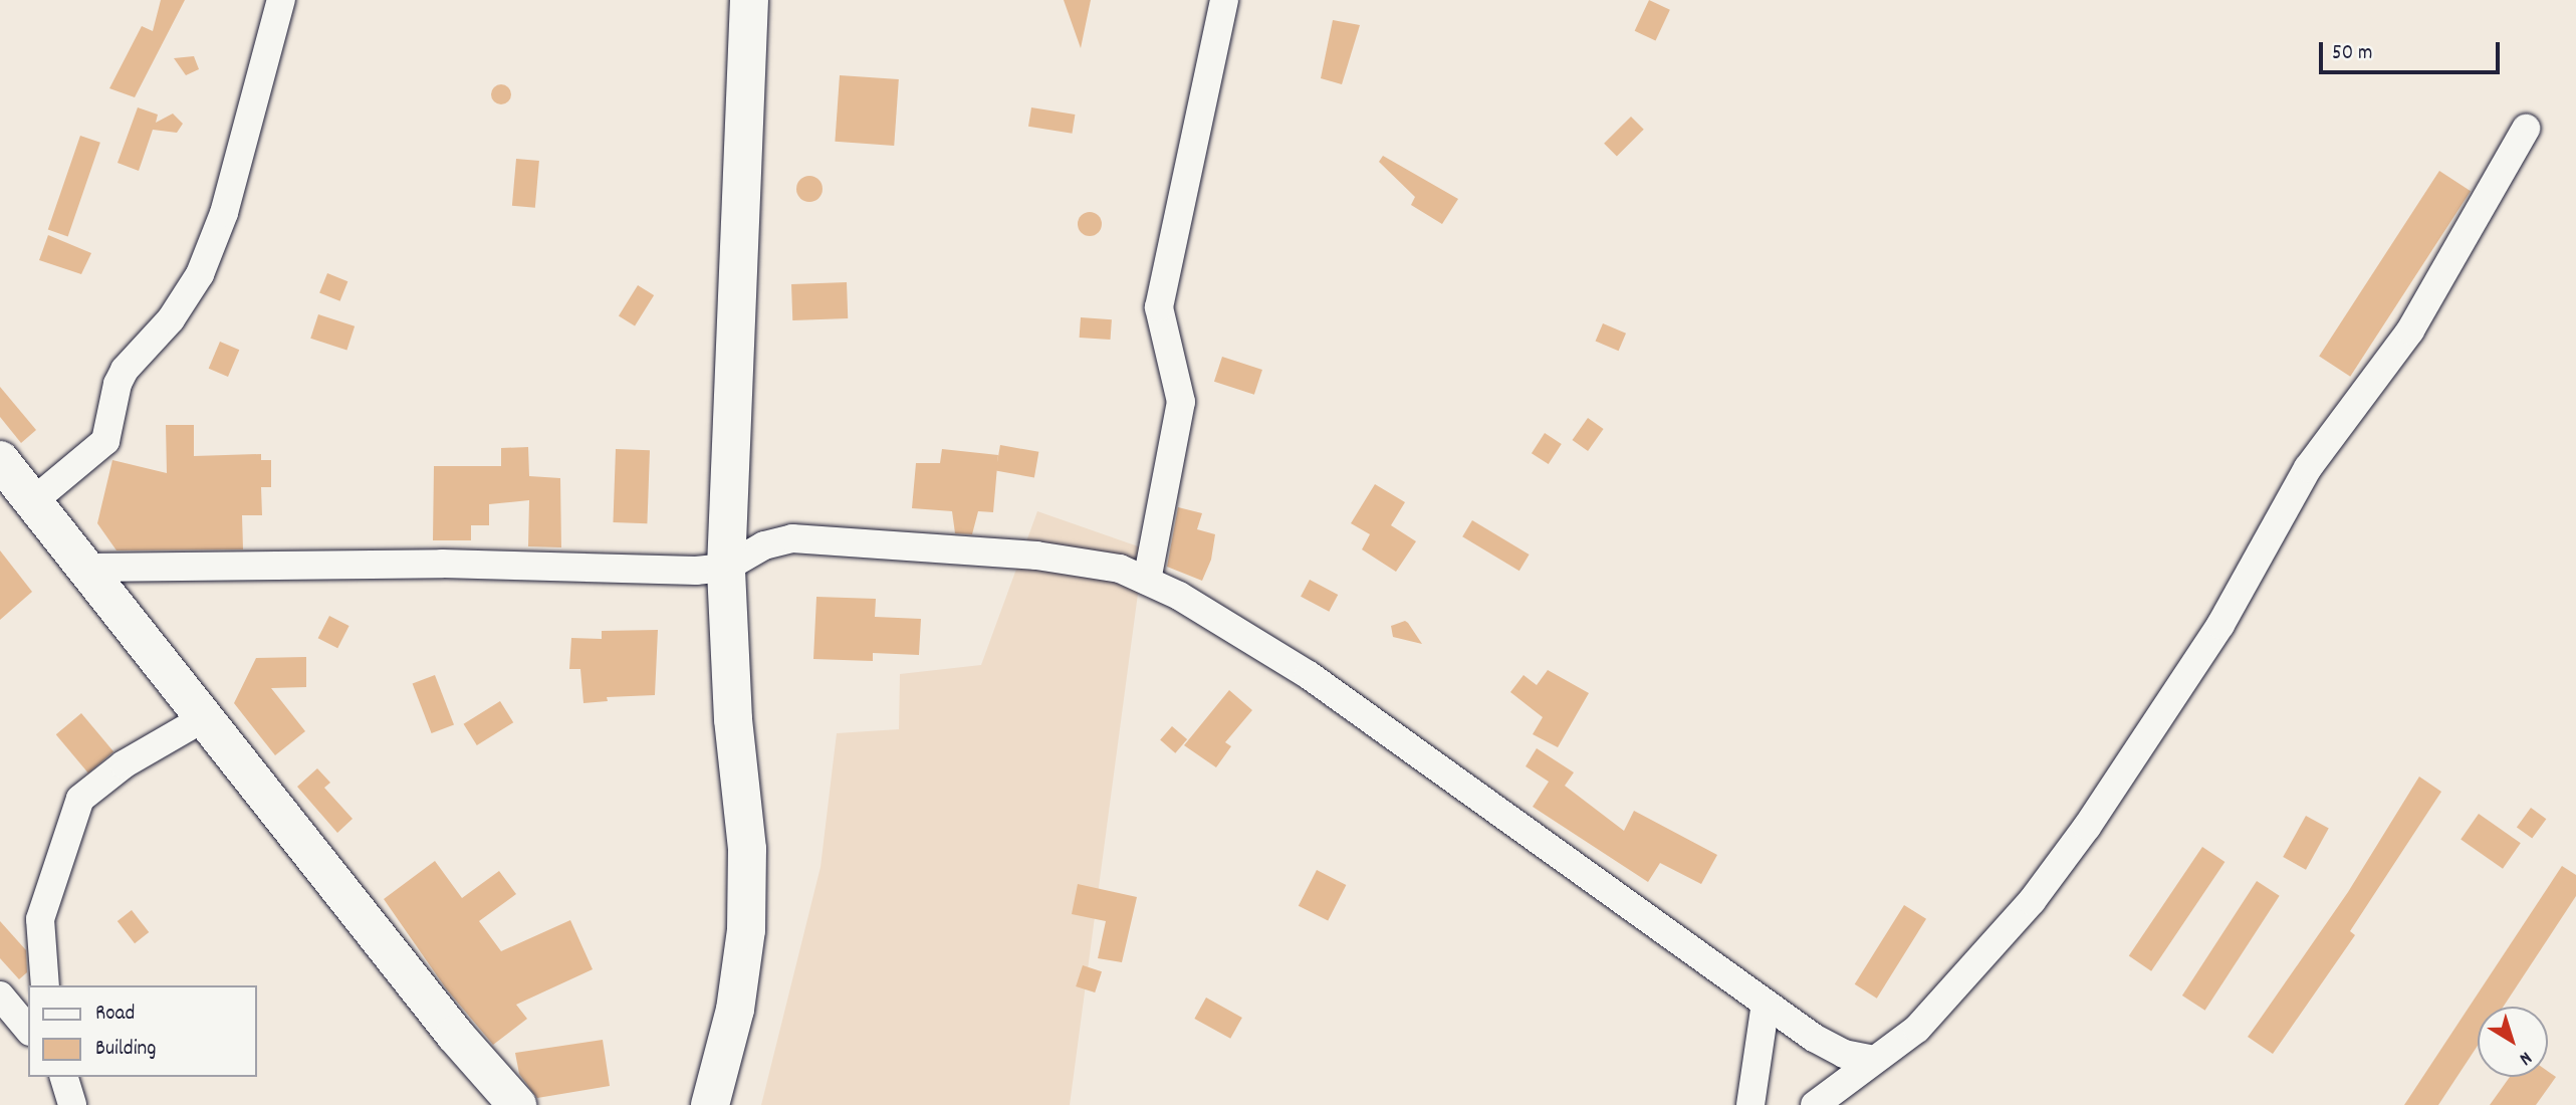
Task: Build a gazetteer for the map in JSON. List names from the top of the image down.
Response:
{
  "legend": ["Road", "Building"],
  "scale_bar": "50 m",
  "north": "bottom right"
}
